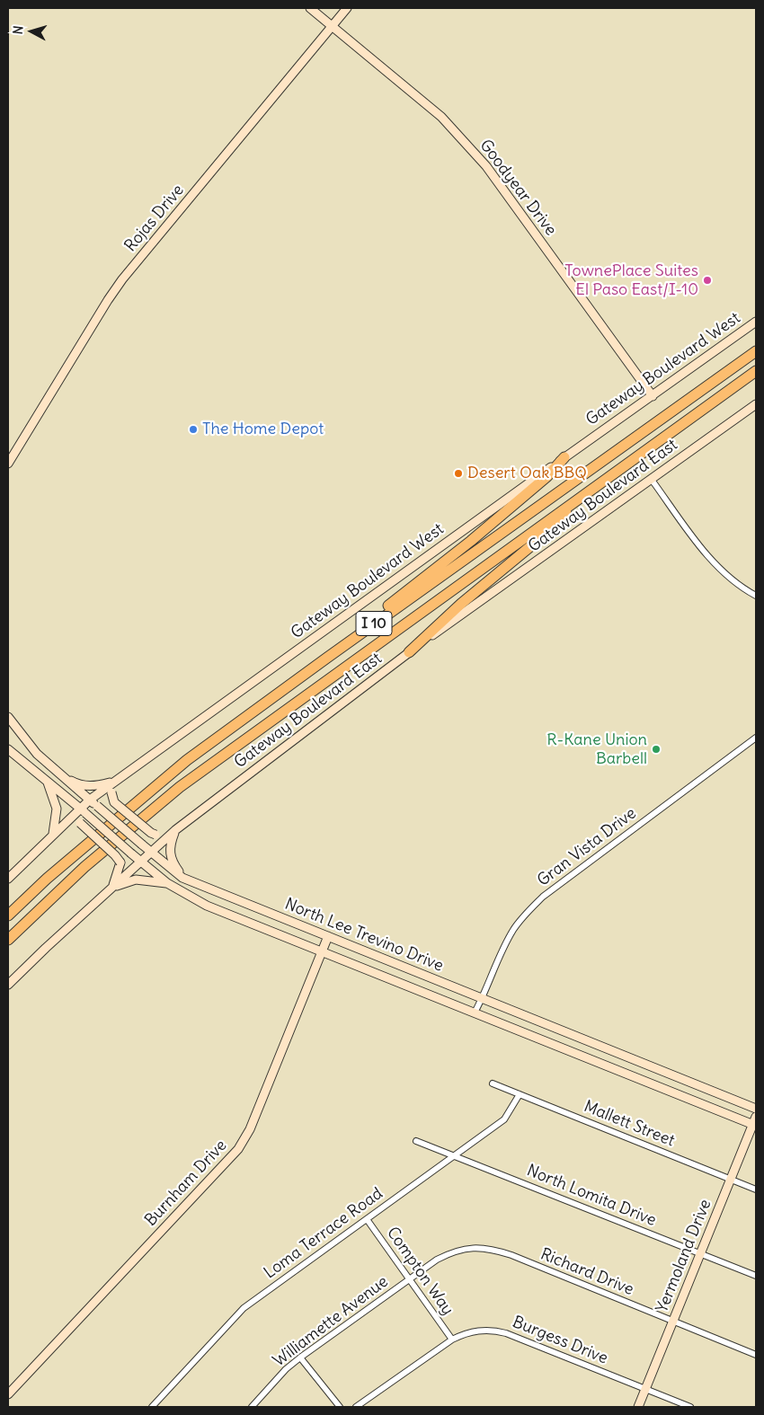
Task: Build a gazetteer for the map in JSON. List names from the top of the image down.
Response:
{
  "streets": {
    "highway": ["I 10"],
    "main road": [
      "Goodyear Drive",
      "Rojas Drive",
      "Gateway Boulevard West",
      "Gateway Boulevard East",
      "North Lee Trevino Drive",
      "Burnham Drive",
      "Yermoland Drive"
    ],
    "street": [
      "Gran Vista Drive",
      "Mallett Street",
      "North Lomita Drive",
      "Loma Terrace Road",
      "Compton Way",
      "Richard Drive",
      "Williamette Avenue",
      "Burgess Drive"
    ]
  },
  "crossings": [
    ["Goodyear Drive", "Rojas Drive"],
    ["Goodyear Drive", "Gateway Boulevard West"],
    ["Gateway Boulevard West", "North Lee Trevino Drive"],
    ["Gateway Boulevard East", "North Lee Trevino Drive"],
    ["Gran Vista Drive", "North Lee Trevino Drive"],
    ["North Lee Trevino Drive", "Burnham Drive"],
    ["North Lee Trevino Drive", "Yermoland Drive"],
    ["Mallett Street", "Loma Terrace Road"],
    ["Mallett Street", "Yermoland Drive"],
    ["North Lomita Drive", "Loma Terrace Road"],
    ["North Lomita Drive", "Yermoland Drive"],
    ["Loma Terrace Road", "Compton Way"],
    ["Yermoland Drive", "Richard Drive"],
    ["Yermoland Drive", "Burgess Drive"],
    ["Compton Way", "Richard Drive"],
    ["Compton Way", "Williamette Avenue"],
    ["Compton Way", "Burgess Drive"],
    ["Richard Drive", "Williamette Avenue"]
  ],
  "places": [
    "TownePlace Suites El Paso East/I-10",
    "The Home Depot",
    "Desert Oak BBQ",
    "R-Kane Union Barbell"
  ],
  "north": "left"
}
